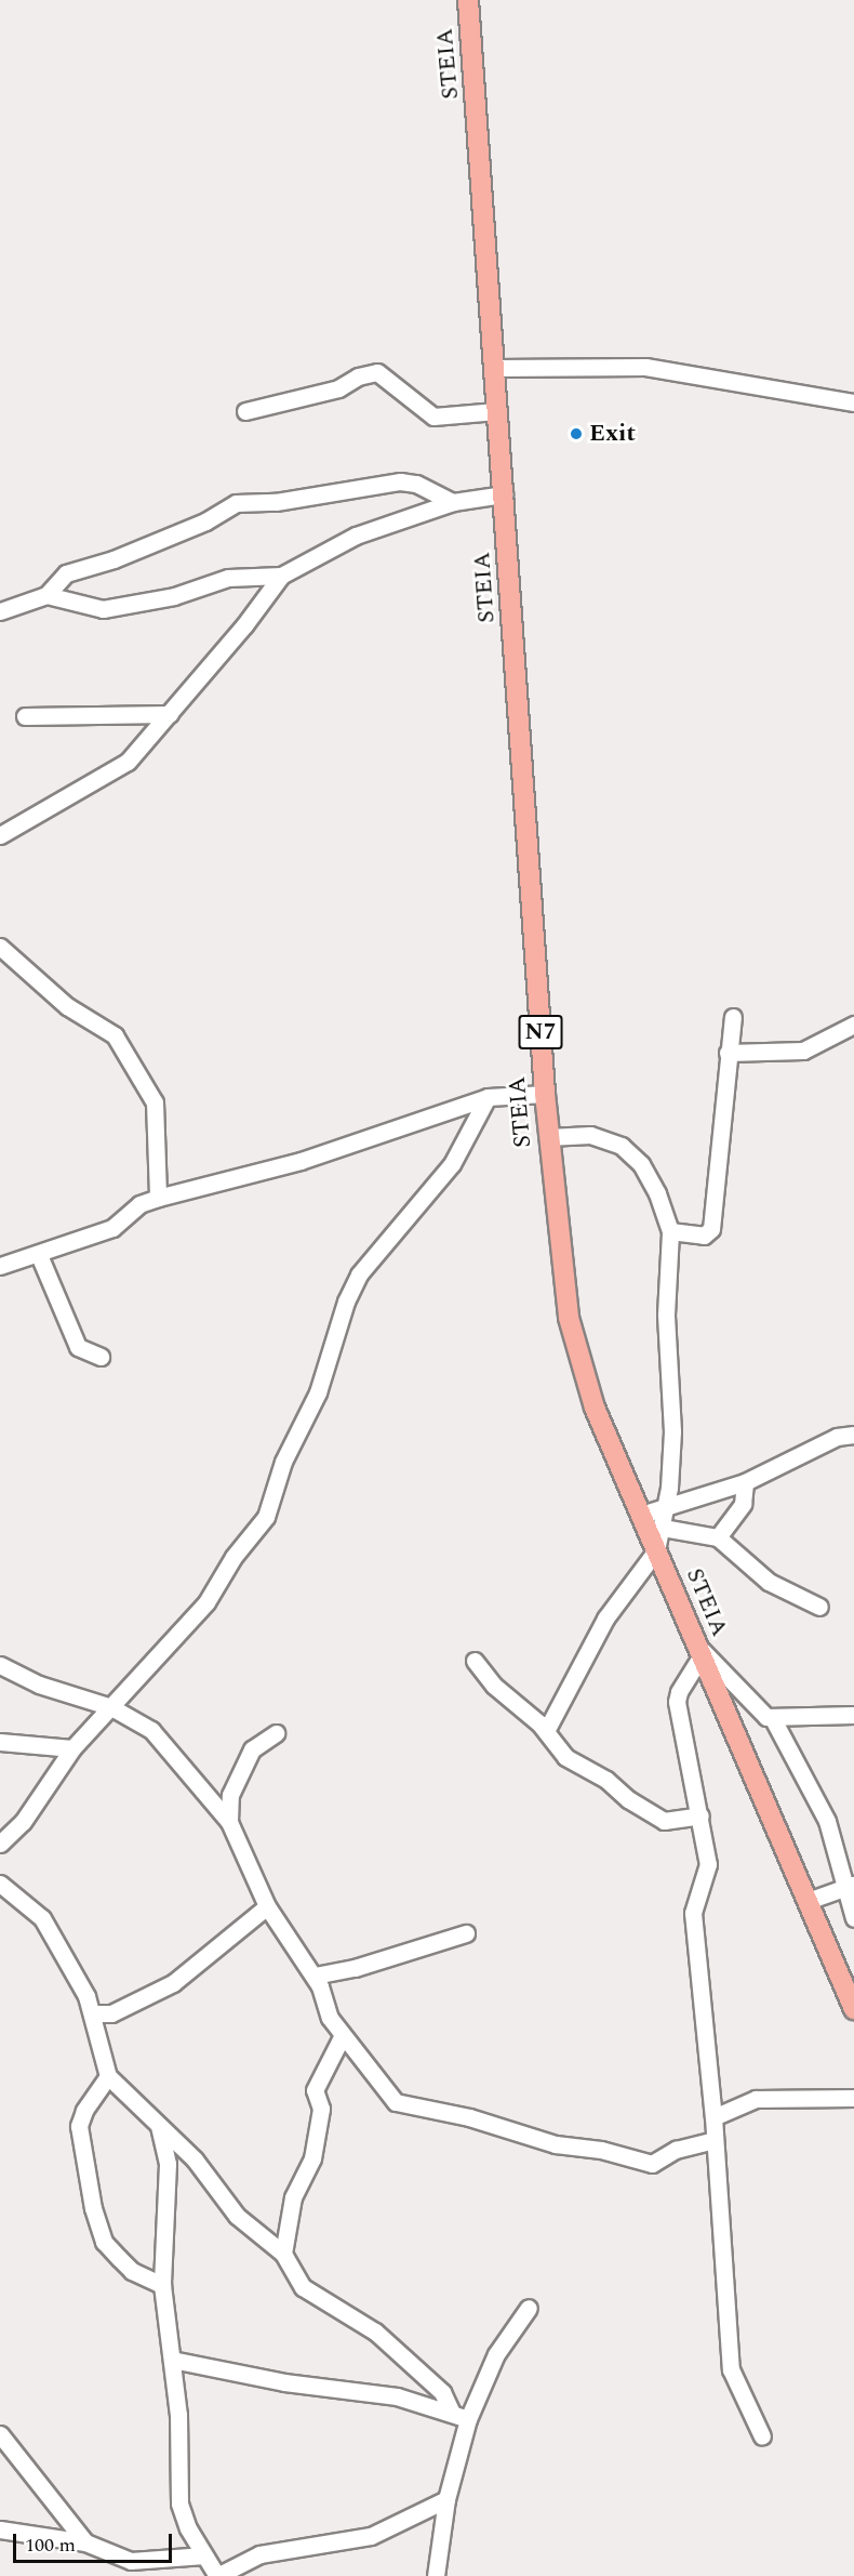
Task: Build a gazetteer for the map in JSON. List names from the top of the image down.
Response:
{
  "streets": {
    "main road": ["STEIA", "N7"]
  },
  "places": ["Exit"],
  "scale_bar": "100 m"
}
